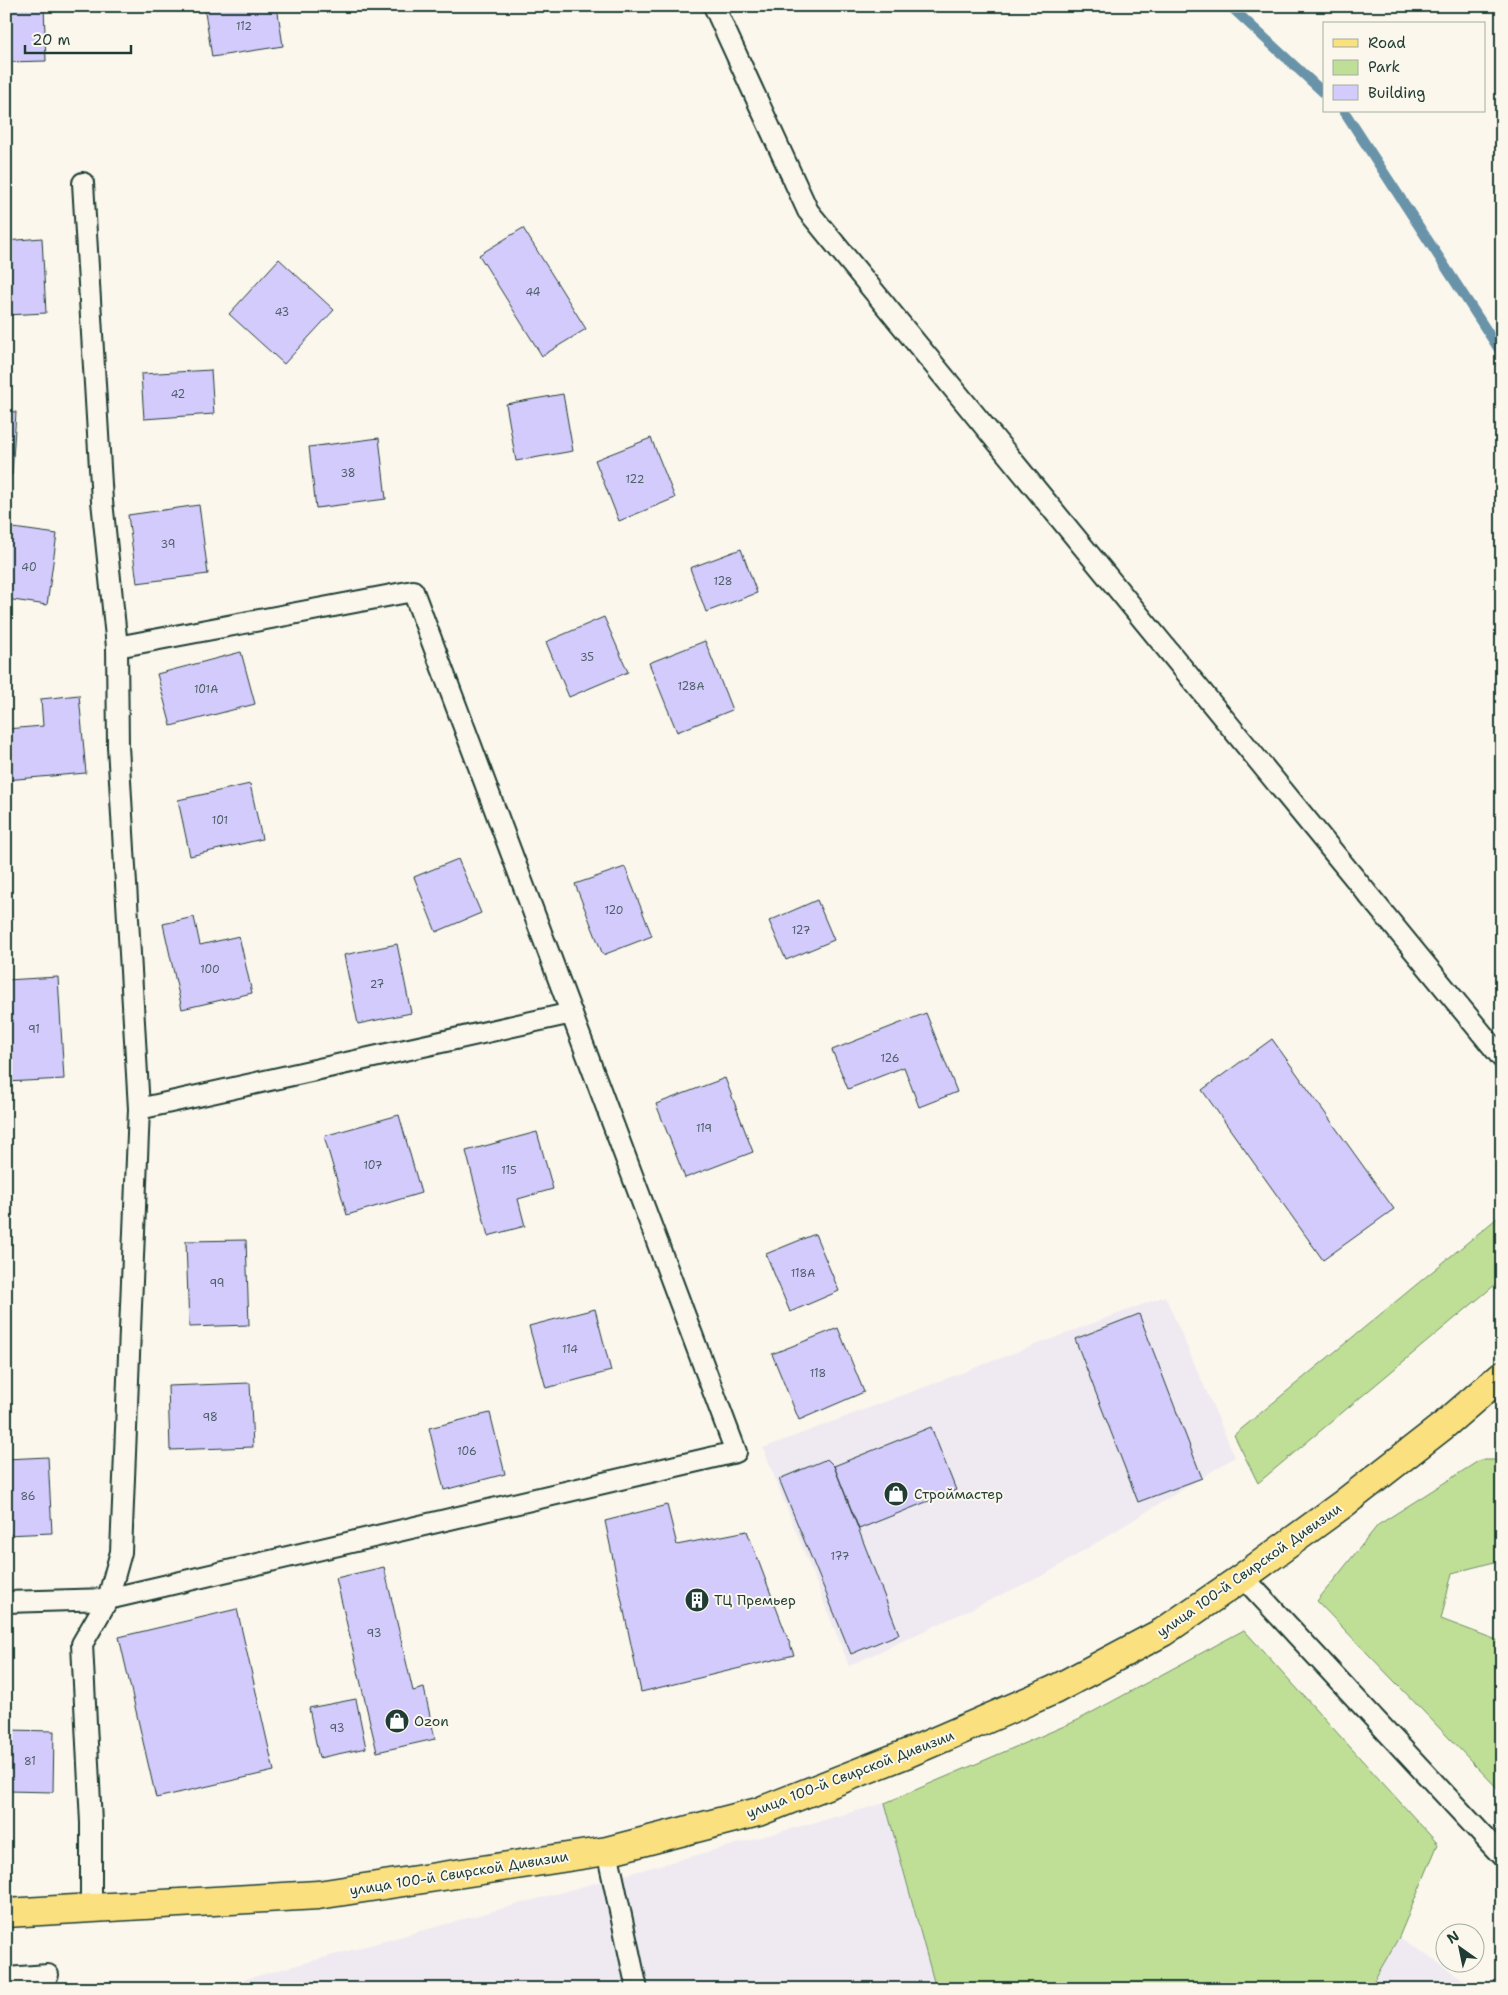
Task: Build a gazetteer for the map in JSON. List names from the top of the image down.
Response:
{
  "streets": {
    "main road": ["улица 100-й Свирской Дивизии"]
  },
  "places": {
    "shop": ["Строймастер", "Ozon"],
    "building": ["ТЦ Премьер"]
  },
  "house_numbers": [
    "112",
    "44",
    "43",
    "42",
    "38",
    "122",
    "39",
    "40",
    "128",
    "35",
    "128А",
    "101А",
    "101",
    "120",
    "127",
    "100",
    "27",
    "91",
    "126",
    "119",
    "107",
    "115",
    "118А",
    "99",
    "114",
    "118",
    "98",
    "106",
    "86",
    "177",
    "93",
    "93",
    "81"
  ],
  "legend": ["Road", "Park", "Building"],
  "scale_bar": "20 m",
  "north": "top left"
}
